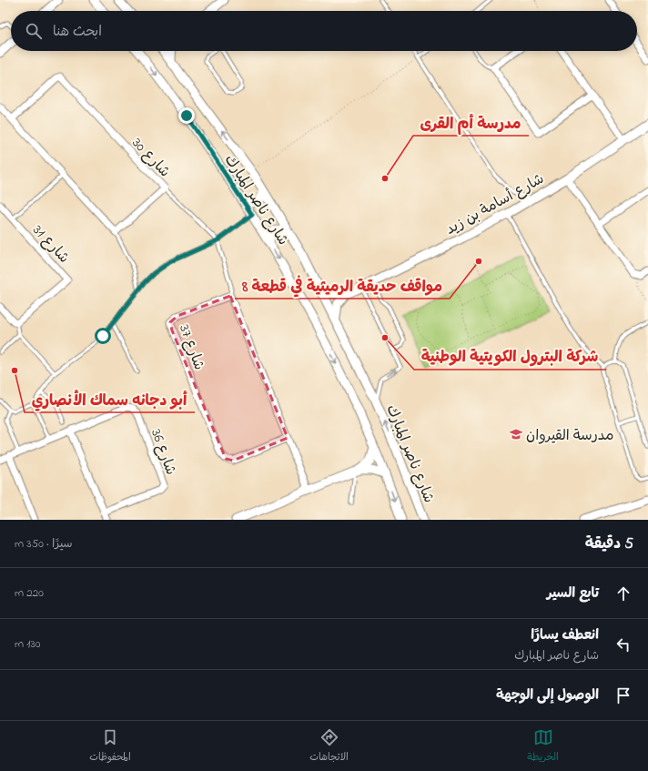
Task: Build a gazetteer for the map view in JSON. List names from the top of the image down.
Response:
{
  "streets": {
    "street": [
      "شارع 30",
      "شارع ناصر المبارك",
      "شارع أسامة بن زيد",
      "شارع 31",
      "شارع 37",
      "شارع 36"
    ]
  },
  "crossings": [
    ["شارع ناصر المبارك", "شارع أسامة بن زيد"]
  ],
  "places": {
    "other": [
      "مدرسة أم القرى",
      "مواقف حديقة الرميثية في قطعة 8",
      "شركة البترول الكويتية الوطنية",
      "أبو دجانه سماك الأنصاري"
    ],
    "school or university": ["مدرسة القيروان"]
  },
  "page": {
    "search": "ابحث هنا",
    "heading": ["5 دقيقة", "سيرًا · 350 m"],
    "list": [
      ["تابع السير", "220 m"],
      ["انعطف يسارًا", "شارع ناصر المبارك", "130 m"],
      "الوصول إلى الوجهة"
    ],
    "nav": ["الخريطة", "الاتجاهات", "المحفوظات"]
  }
}
